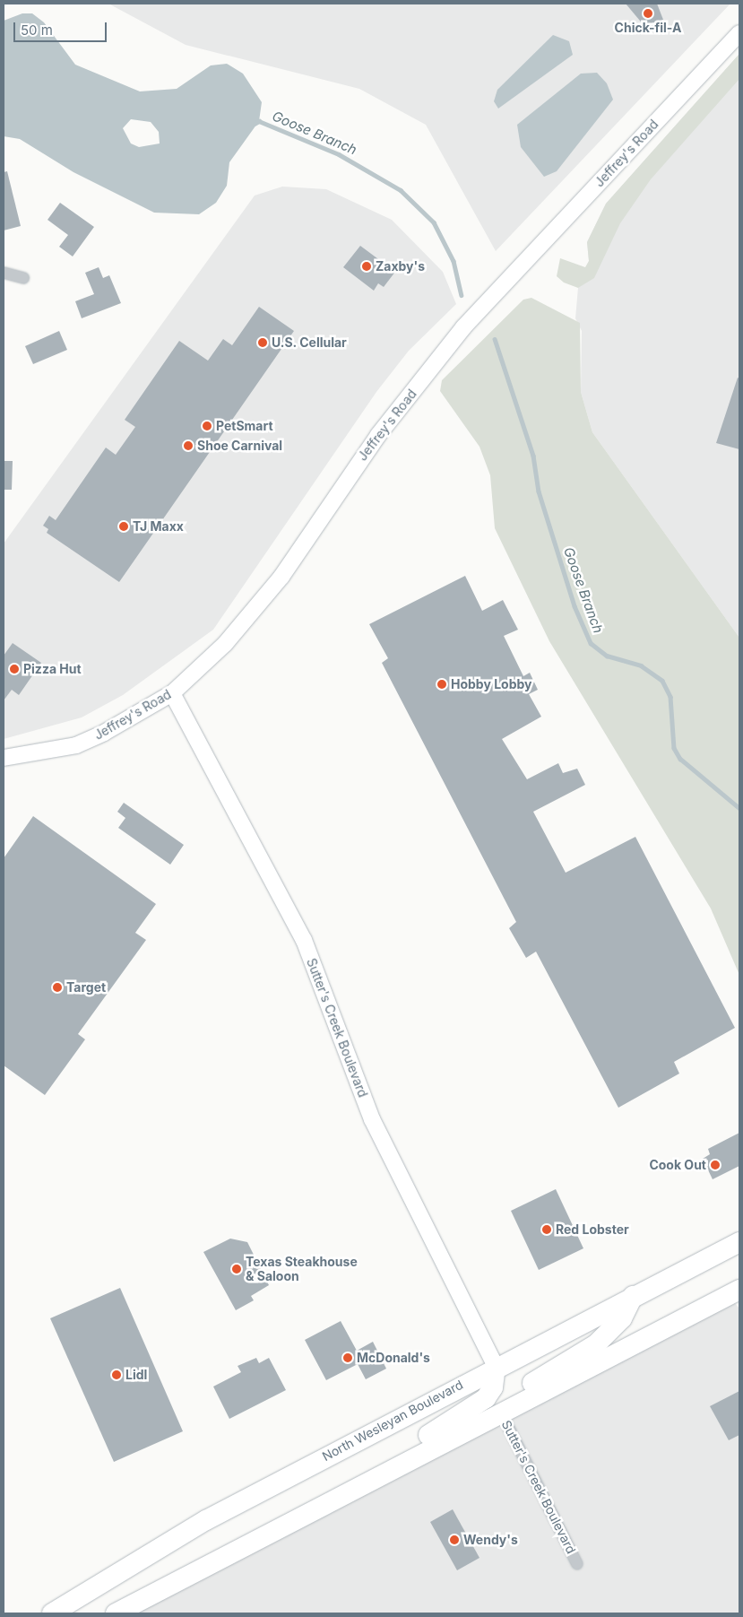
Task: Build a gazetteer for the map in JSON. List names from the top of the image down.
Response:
{
  "streets": {
    "highway": ["North Wesleyan Boulevard"],
    "street": ["Jeffrey's Road", "Sutter's Creek Boulevard"]
  },
  "crossings": [
    ["Jeffrey's Road", "Sutter's Creek Boulevard"],
    ["Sutter's Creek Boulevard", "North Wesleyan Boulevard"]
  ],
  "water": ["Goose Branch"],
  "places": [
    "Chick-fil-A",
    "Zaxby's",
    "U.S. Cellular",
    "PetSmart",
    "Shoe Carnival",
    "TJ Maxx",
    "Pizza Hut",
    "Hobby Lobby",
    "Target",
    "Cook Out",
    "Red Lobster",
    "Texas Steakhouse & Saloon",
    "McDonald's",
    "Lidl",
    "Wendy's"
  ],
  "scale_bar": "50 m"
}
